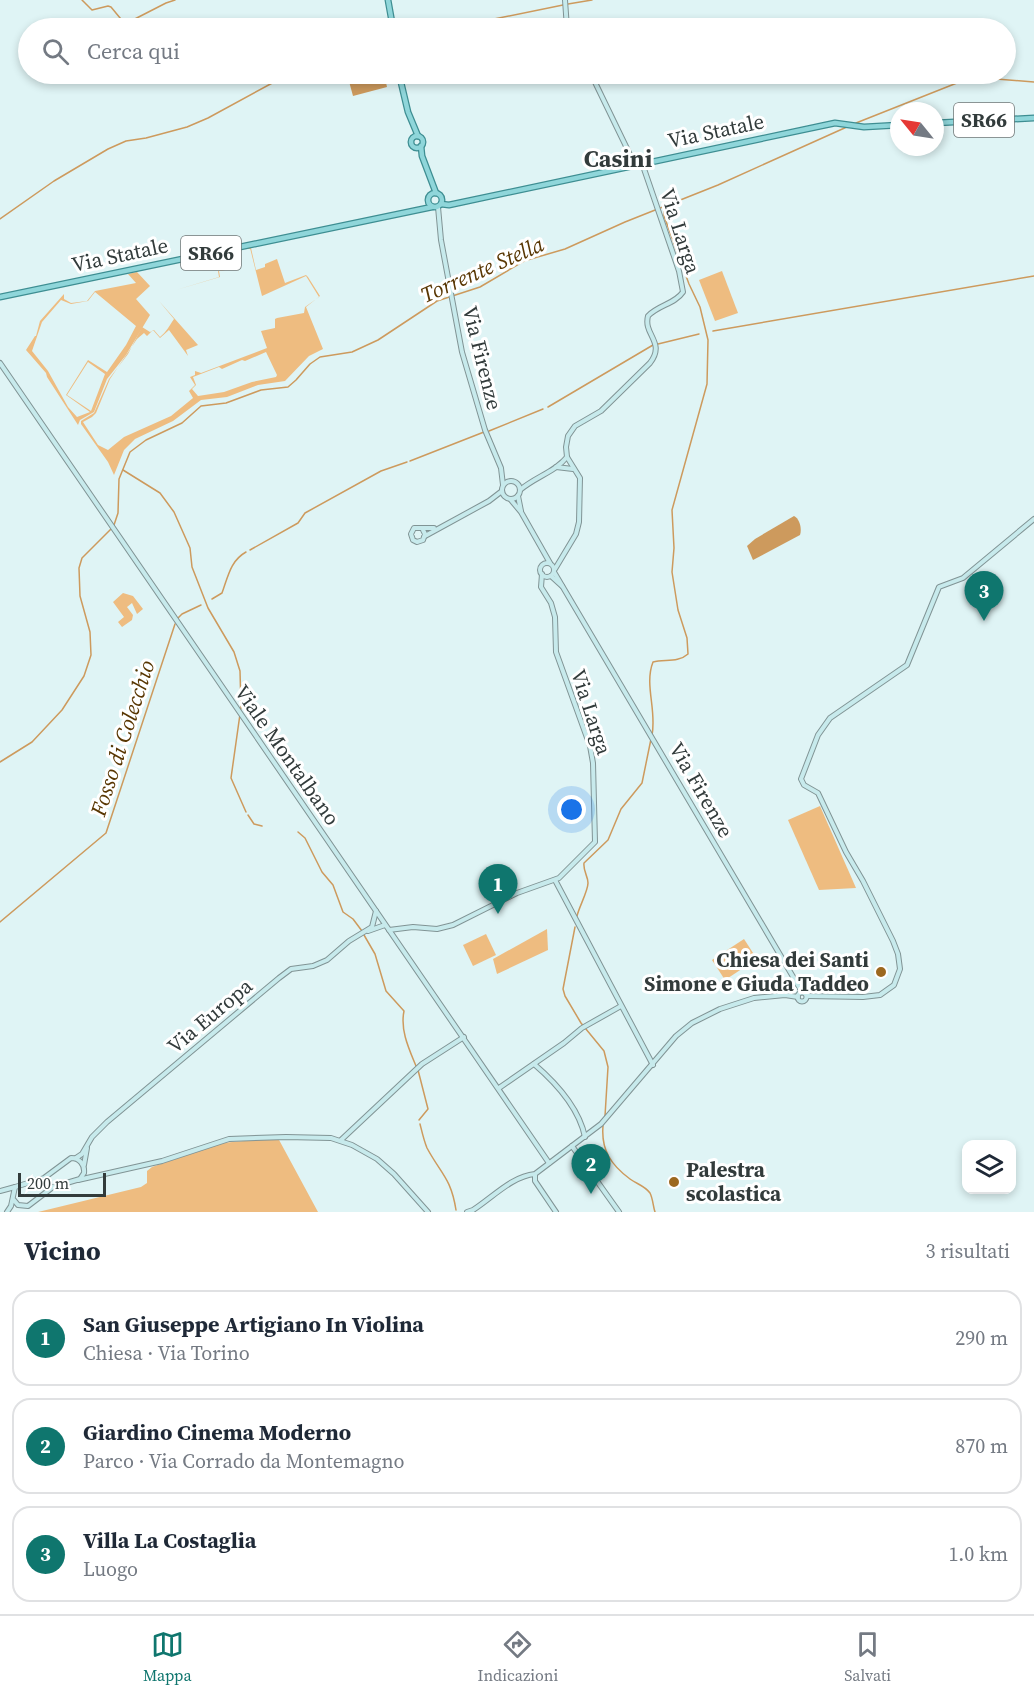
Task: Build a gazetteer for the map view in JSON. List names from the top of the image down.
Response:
{
  "streets": {
    "main road": ["SR66", "Via Statale"],
    "street": [
      "Via Larga",
      "Via Firenze",
      "Viale Montalbano",
      "Via Europa"
    ]
  },
  "crossings": [
    ["Via Statale", "Via Larga"],
    ["Via Statale", "Via Firenze"],
    ["Via Larga", "Via Firenze"]
  ],
  "districts": ["Casini"],
  "water": ["Torrente Stella", "Fosso di Colecchio"],
  "places": ["Chiesa dei Santi Simone e Giuda Taddeo", "Palestra scolastica"],
  "scale_bar": "200 m",
  "north": "top left",
  "page": {
    "search": "Cerca qui",
    "pins": ["3", "1", "2"],
    "scale": "200 m",
    "heading": ["Vicino", "3 risultati"],
    "list": [
      {
        "mark": "1",
        "name": "San Giuseppe Artigiano In Violina",
        "note": "Chiesa · Via Torino",
        "value": "290 m"
      },
      {
        "mark": "2",
        "name": "Giardino Cinema Moderno",
        "note": "Parco · Via Corrado da Montemagno",
        "value": "870 m"
      },
      {
        "mark": "3",
        "name": "Villa La Costaglia",
        "note": "Luogo",
        "value": "1.0 km"
      }
    ],
    "nav": ["Mappa", "Indicazioni", "Salvati"]
  }
}
